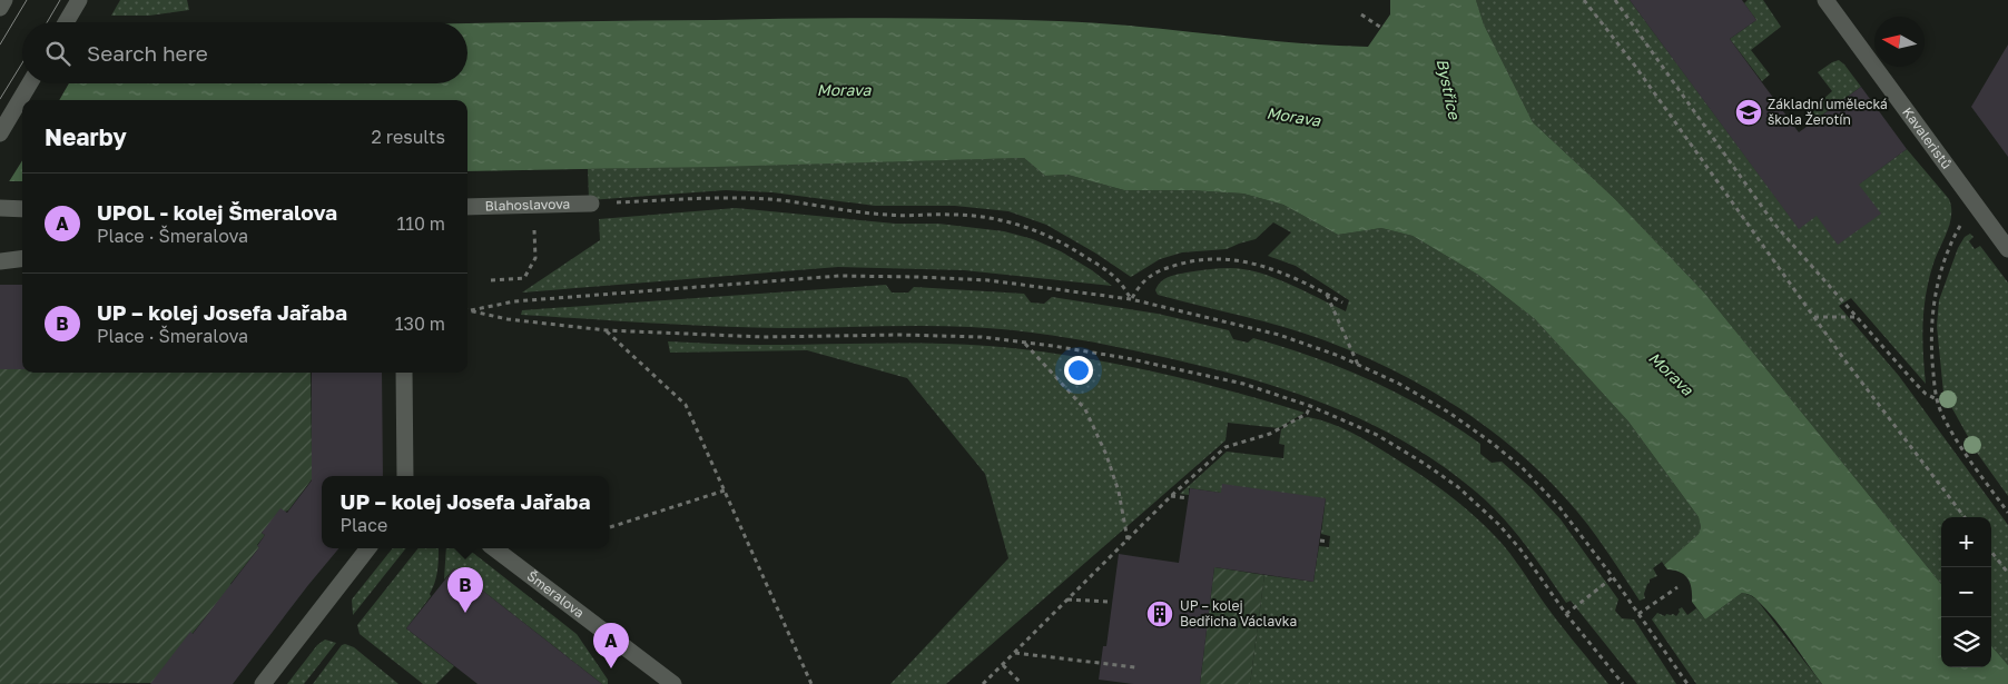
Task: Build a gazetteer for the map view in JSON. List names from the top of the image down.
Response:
{
  "streets": {
    "street": ["Kavaleristů", "Blahoslavova", "Šmeralova"]
  },
  "water": ["Bystřice", "Morava"],
  "places": {
    "school or university": ["Základní umělecká škola Žerotín"],
    "building": ["UP – kolej Bedřicha Václavka"]
  },
  "north": "left",
  "page": {
    "search": "Search here",
    "heading": ["Nearby", "2 results"],
    "list": [
      {
        "mark": "A",
        "name": "UPOL - kolej Šmeralova",
        "note": "Place · Šmeralova",
        "value": "110 m"
      },
      {
        "mark": "B",
        "name": "UP – kolej Josefa Jařaba",
        "note": "Place · Šmeralova",
        "value": "130 m"
      }
    ],
    "popup": ["UP – kolej Josefa Jařaba", "Place"],
    "map_buttons": ["+", "−"],
    "pins": ["B", "A"]
  }
}
